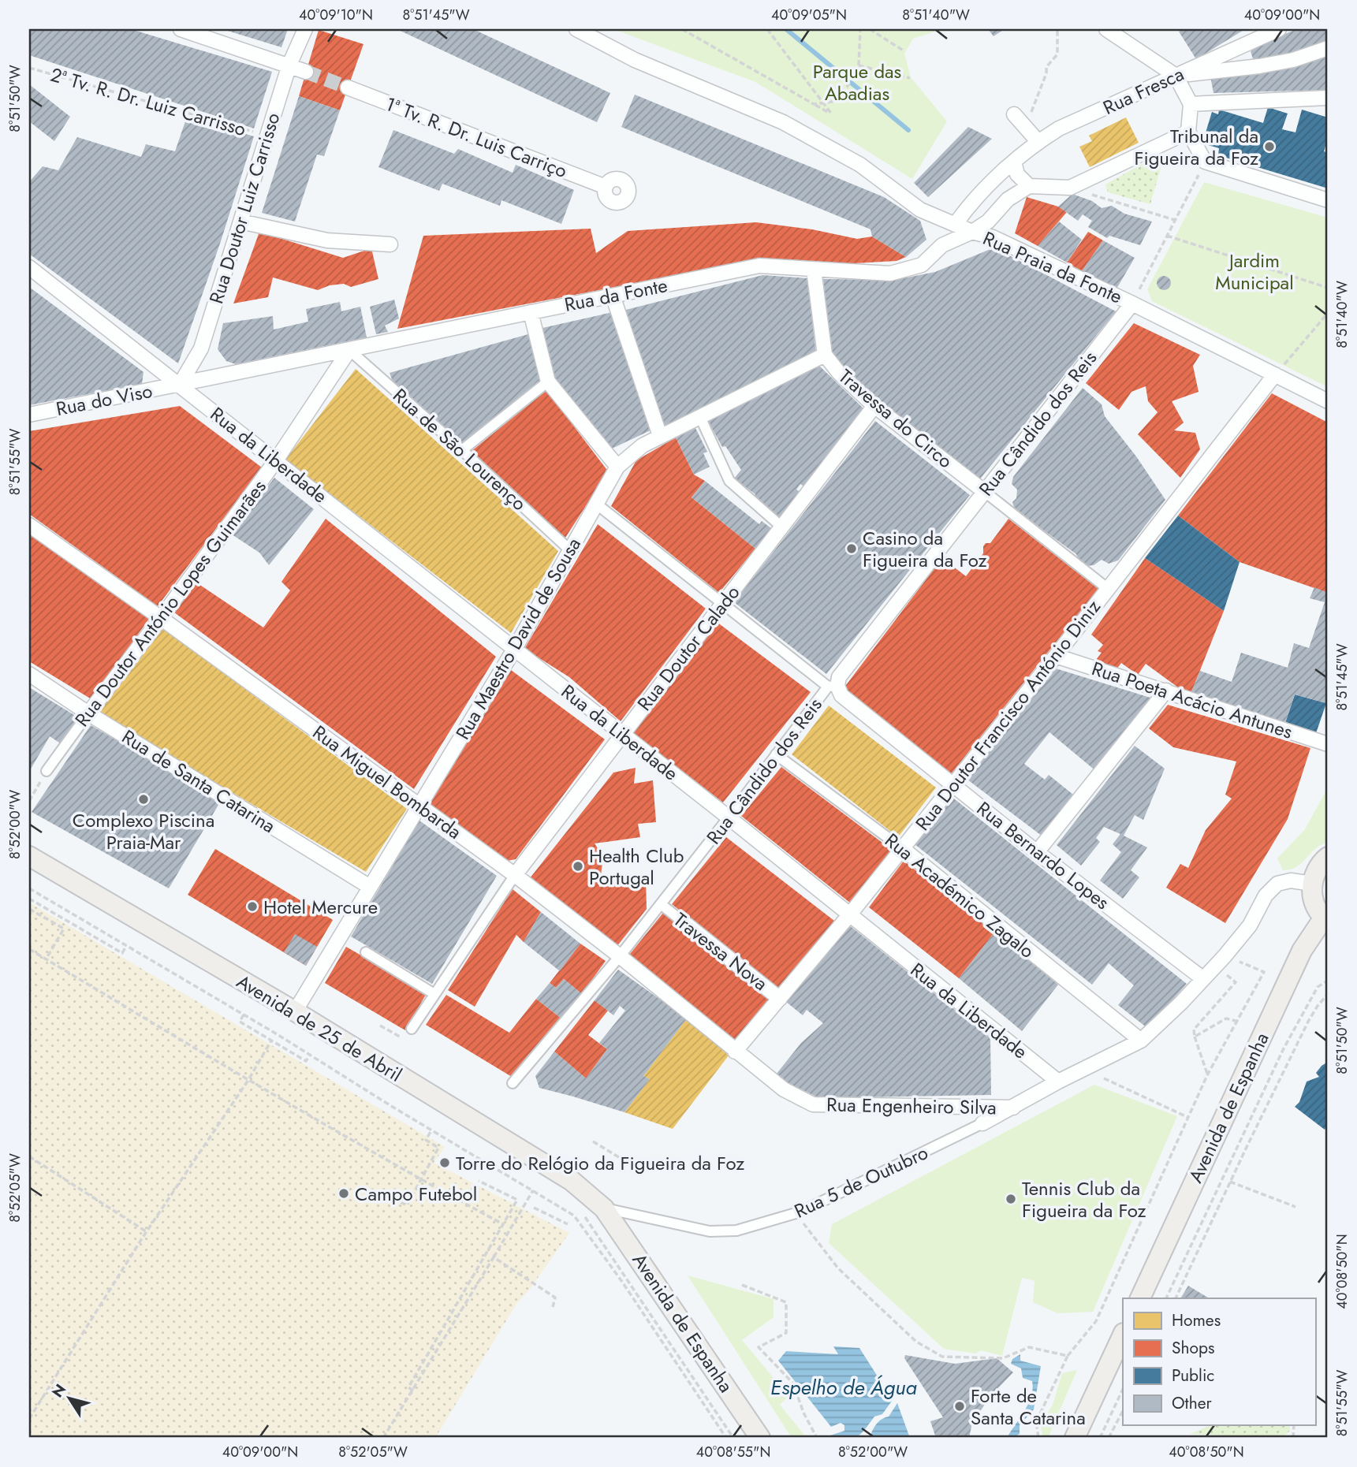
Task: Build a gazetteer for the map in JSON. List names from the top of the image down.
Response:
{
  "streets": {
    "main road": ["Avenida de 25 de Abril", "Avenida de Espanha"],
    "street": [
      "Rua Fresca",
      "1ª Tv. R. Dr. Luis Carriço",
      "Rua Doutor Luiz Carrisso",
      "Rua Praia da Fonte",
      "Rua da Fonte",
      "Rua do Viso",
      "Travessa do Circo",
      "Rua Cândido dos Reis",
      "Rua de São Lourenço",
      "Rua da Liberdade",
      "Rua Doutor António Lopes Guimarães",
      "Rua Maestro David de Sousa",
      "Rua Doutor Calado",
      "Rua Poeta Acácio Antunes",
      "Rua Doutor Francisco António Diniz",
      "Rua de Santa Catarina",
      "Rua Miguel Bombarda",
      "Rua Bernardo Lopes",
      "Rua Académico Zagalo",
      "Travessa Nova",
      "Rua Engenheiro Silva",
      "Rua 5 de Outubro"
    ],
    "path": ["2ª Tv. R. Dr. Luiz Carrisso"]
  },
  "crossings": [
    ["Rua Fresca", "Rua Praia da Fonte"],
    ["2ª Tv. R. Dr. Luiz Carrisso", "Rua Doutor Luiz Carrisso"],
    ["Rua Doutor Luiz Carrisso", "Rua da Fonte"],
    ["Rua Doutor Luiz Carrisso", "Rua do Viso"],
    ["Rua Doutor Luiz Carrisso", "Rua da Liberdade"],
    ["Rua Praia da Fonte", "Rua da Fonte"],
    ["Rua Praia da Fonte", "Rua Cândido dos Reis"],
    ["Rua Praia da Fonte", "Rua Doutor Francisco António Diniz"],
    ["Rua da Fonte", "Rua do Viso"],
    ["Rua da Fonte", "Travessa do Circo"],
    ["Rua da Fonte", "Rua de São Lourenço"],
    ["Rua da Fonte", "Rua da Liberdade"],
    ["Rua da Fonte", "Rua Doutor António Lopes Guimarães"],
    ["Rua do Viso", "Rua da Liberdade"],
    ["Travessa do Circo", "Rua Cândido dos Reis"],
    ["Travessa do Circo", "Rua Maestro David de Sousa"],
    ["Travessa do Circo", "Rua Doutor Calado"],
    ["Rua Cândido dos Reis", "Rua da Liberdade"],
    ["Rua Cândido dos Reis", "Rua Miguel Bombarda"],
    ["Rua Cândido dos Reis", "Rua Bernardo Lopes"],
    ["Rua Cândido dos Reis", "Rua Académico Zagalo"],
    ["Rua Cândido dos Reis", "Travessa Nova"],
    ["Rua de São Lourenço", "Rua Doutor António Lopes Guimarães"],
    ["Rua de São Lourenço", "Rua Maestro David de Sousa"],
    ["Rua da Liberdade", "Rua Doutor António Lopes Guimarães"],
    ["Rua da Liberdade", "Rua Maestro David de Sousa"],
    ["Rua da Liberdade", "Rua Doutor Calado"],
    ["Rua da Liberdade", "Rua Doutor Francisco António Diniz"],
    ["Rua da Liberdade", "Rua Engenheiro Silva"],
    ["Rua Doutor António Lopes Guimarães", "Rua de Santa Catarina"],
    ["Rua Doutor António Lopes Guimarães", "Rua Miguel Bombarda"],
    ["Rua Maestro David de Sousa", "Rua de Santa Catarina"],
    ["Rua Maestro David de Sousa", "Rua Miguel Bombarda"],
    ["Rua Maestro David de Sousa", "Rua Bernardo Lopes"],
    ["Rua Maestro David de Sousa", "Avenida de 25 de Abril"],
    ["Rua Doutor Calado", "Rua Miguel Bombarda"],
    ["Rua Doutor Calado", "Rua Bernardo Lopes"],
    ["Rua Poeta Acácio Antunes", "Rua Doutor Francisco António Diniz"],
    ["Rua Doutor Francisco António Diniz", "Rua Miguel Bombarda"],
    ["Rua Doutor Francisco António Diniz", "Rua Bernardo Lopes"],
    ["Rua Doutor Francisco António Diniz", "Rua Académico Zagalo"],
    ["Rua Doutor Francisco António Diniz", "Travessa Nova"],
    ["Rua Doutor Francisco António Diniz", "Rua Engenheiro Silva"],
    ["Rua Miguel Bombarda", "Rua Engenheiro Silva"],
    ["Rua Bernardo Lopes", "Rua Engenheiro Silva"],
    ["Rua Académico Zagalo", "Rua Engenheiro Silva"],
    ["Avenida de 25 de Abril", "Avenida de Espanha"],
    ["Avenida de 25 de Abril", "Rua 5 de Outubro"],
    ["Rua Engenheiro Silva", "Rua 5 de Outubro"],
    ["Avenida de Espanha", "Rua 5 de Outubro"]
  ],
  "water": ["Espelho de Água"],
  "parks": ["Parque das Abadias", "Jardim Municipal"],
  "places": [
    "Tribunal da Figueira da Foz",
    "Casino da Figueira da Foz",
    "Complexo Piscina Praia-Mar",
    "Health Club Portugal",
    "Hotel Mercure",
    "Torre do Relógio da Figueira da Foz",
    "Campo Futebol",
    "Tennis Club da Figueira da Foz",
    "Forte de Santa Catarina"
  ],
  "legend": [
    "Homes",
    "Shops",
    "Public",
    "Other"
  ],
  "north": "top left",
  "coordinates": [
    "40°09'10\"N",
    "8°51'45\"W",
    "40°09'05\"N",
    "8°51'40\"W",
    "40°09'00\"N",
    "8°51'50\"W",
    "8°51'55\"W",
    "8°52'00\"W",
    "8°52'05\"W",
    "40°08'50\"N",
    "40°08'55\"N"
  ]
}
